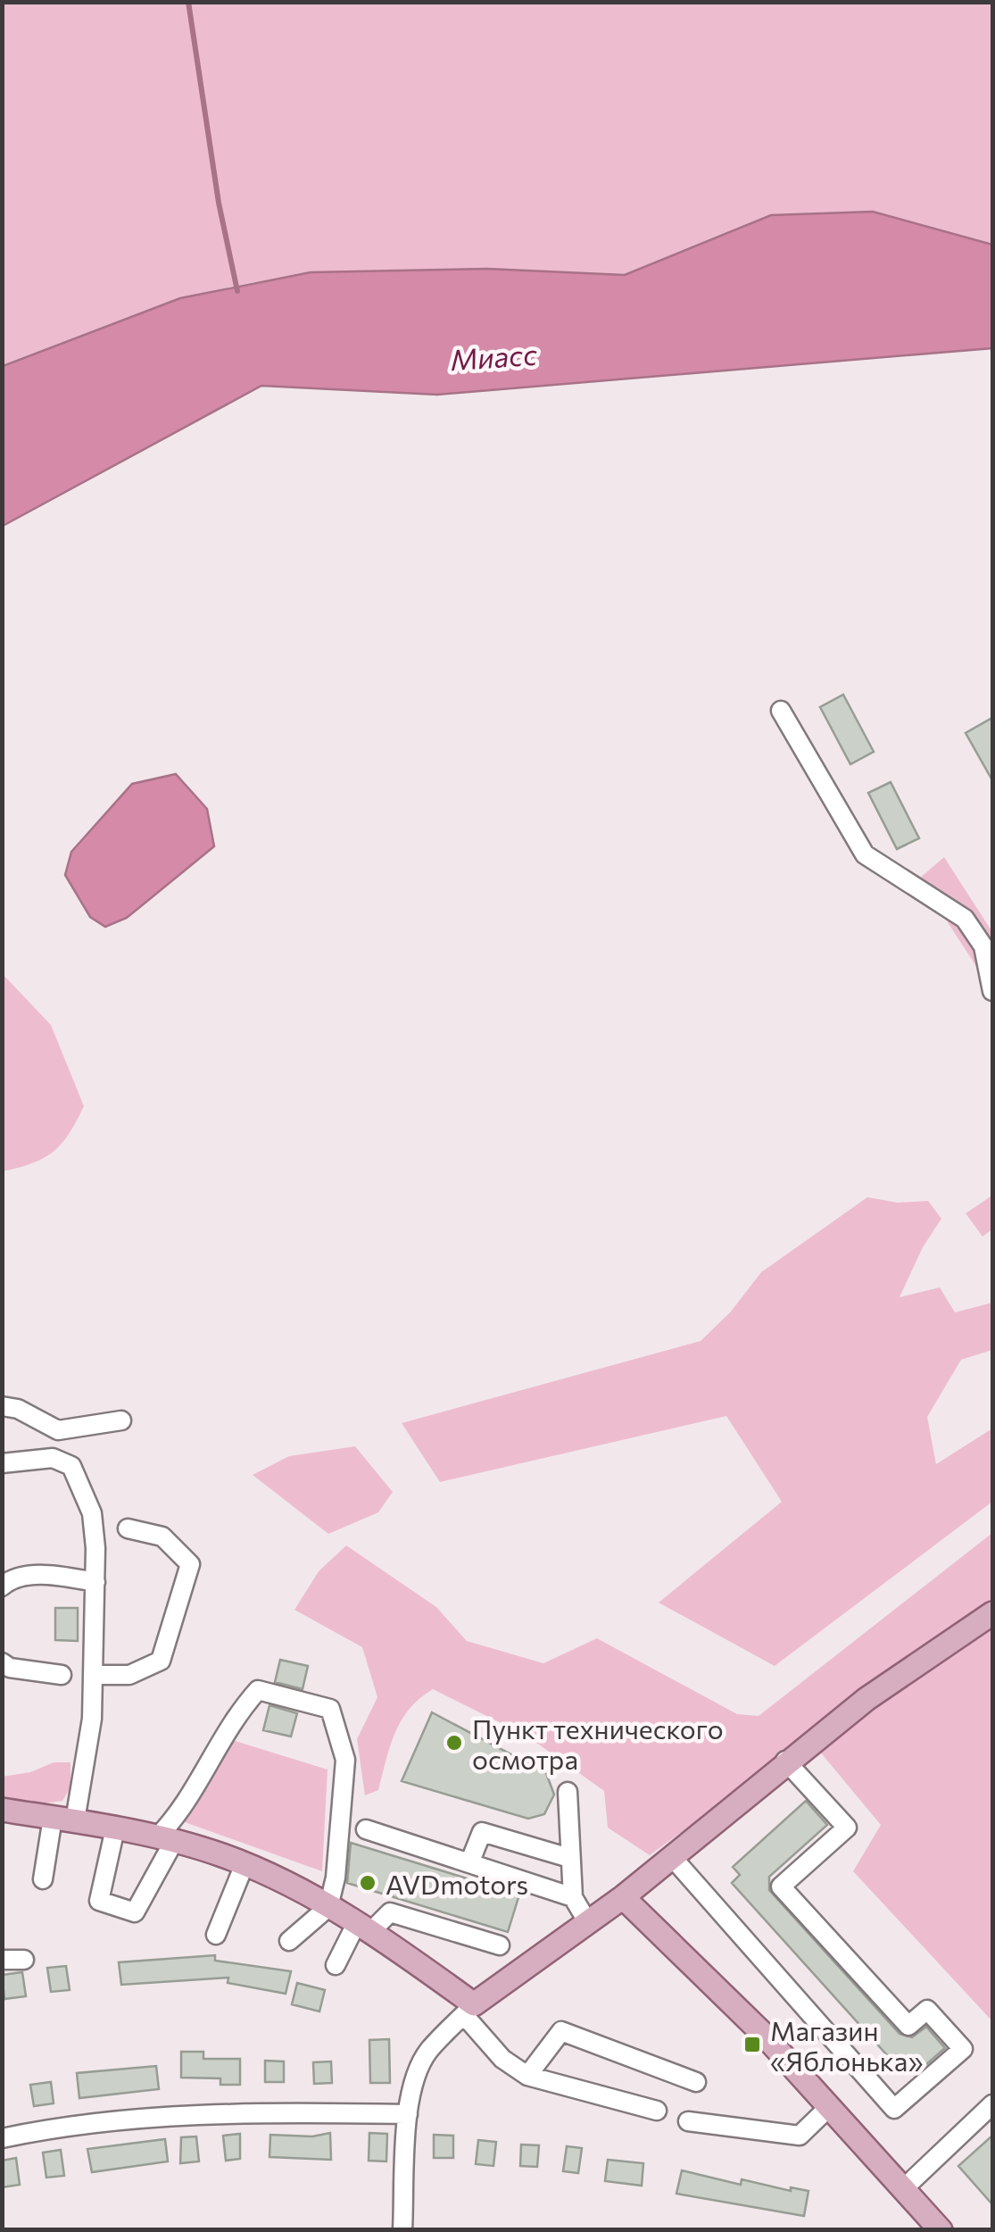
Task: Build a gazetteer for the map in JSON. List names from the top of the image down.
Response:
{
  "water": ["Миасс"],
  "places": {
    "other": ["Пункт технического осмотра", "AVDmotors"],
    "transit": ["Магазин «Яблонька»"]
  }
}
